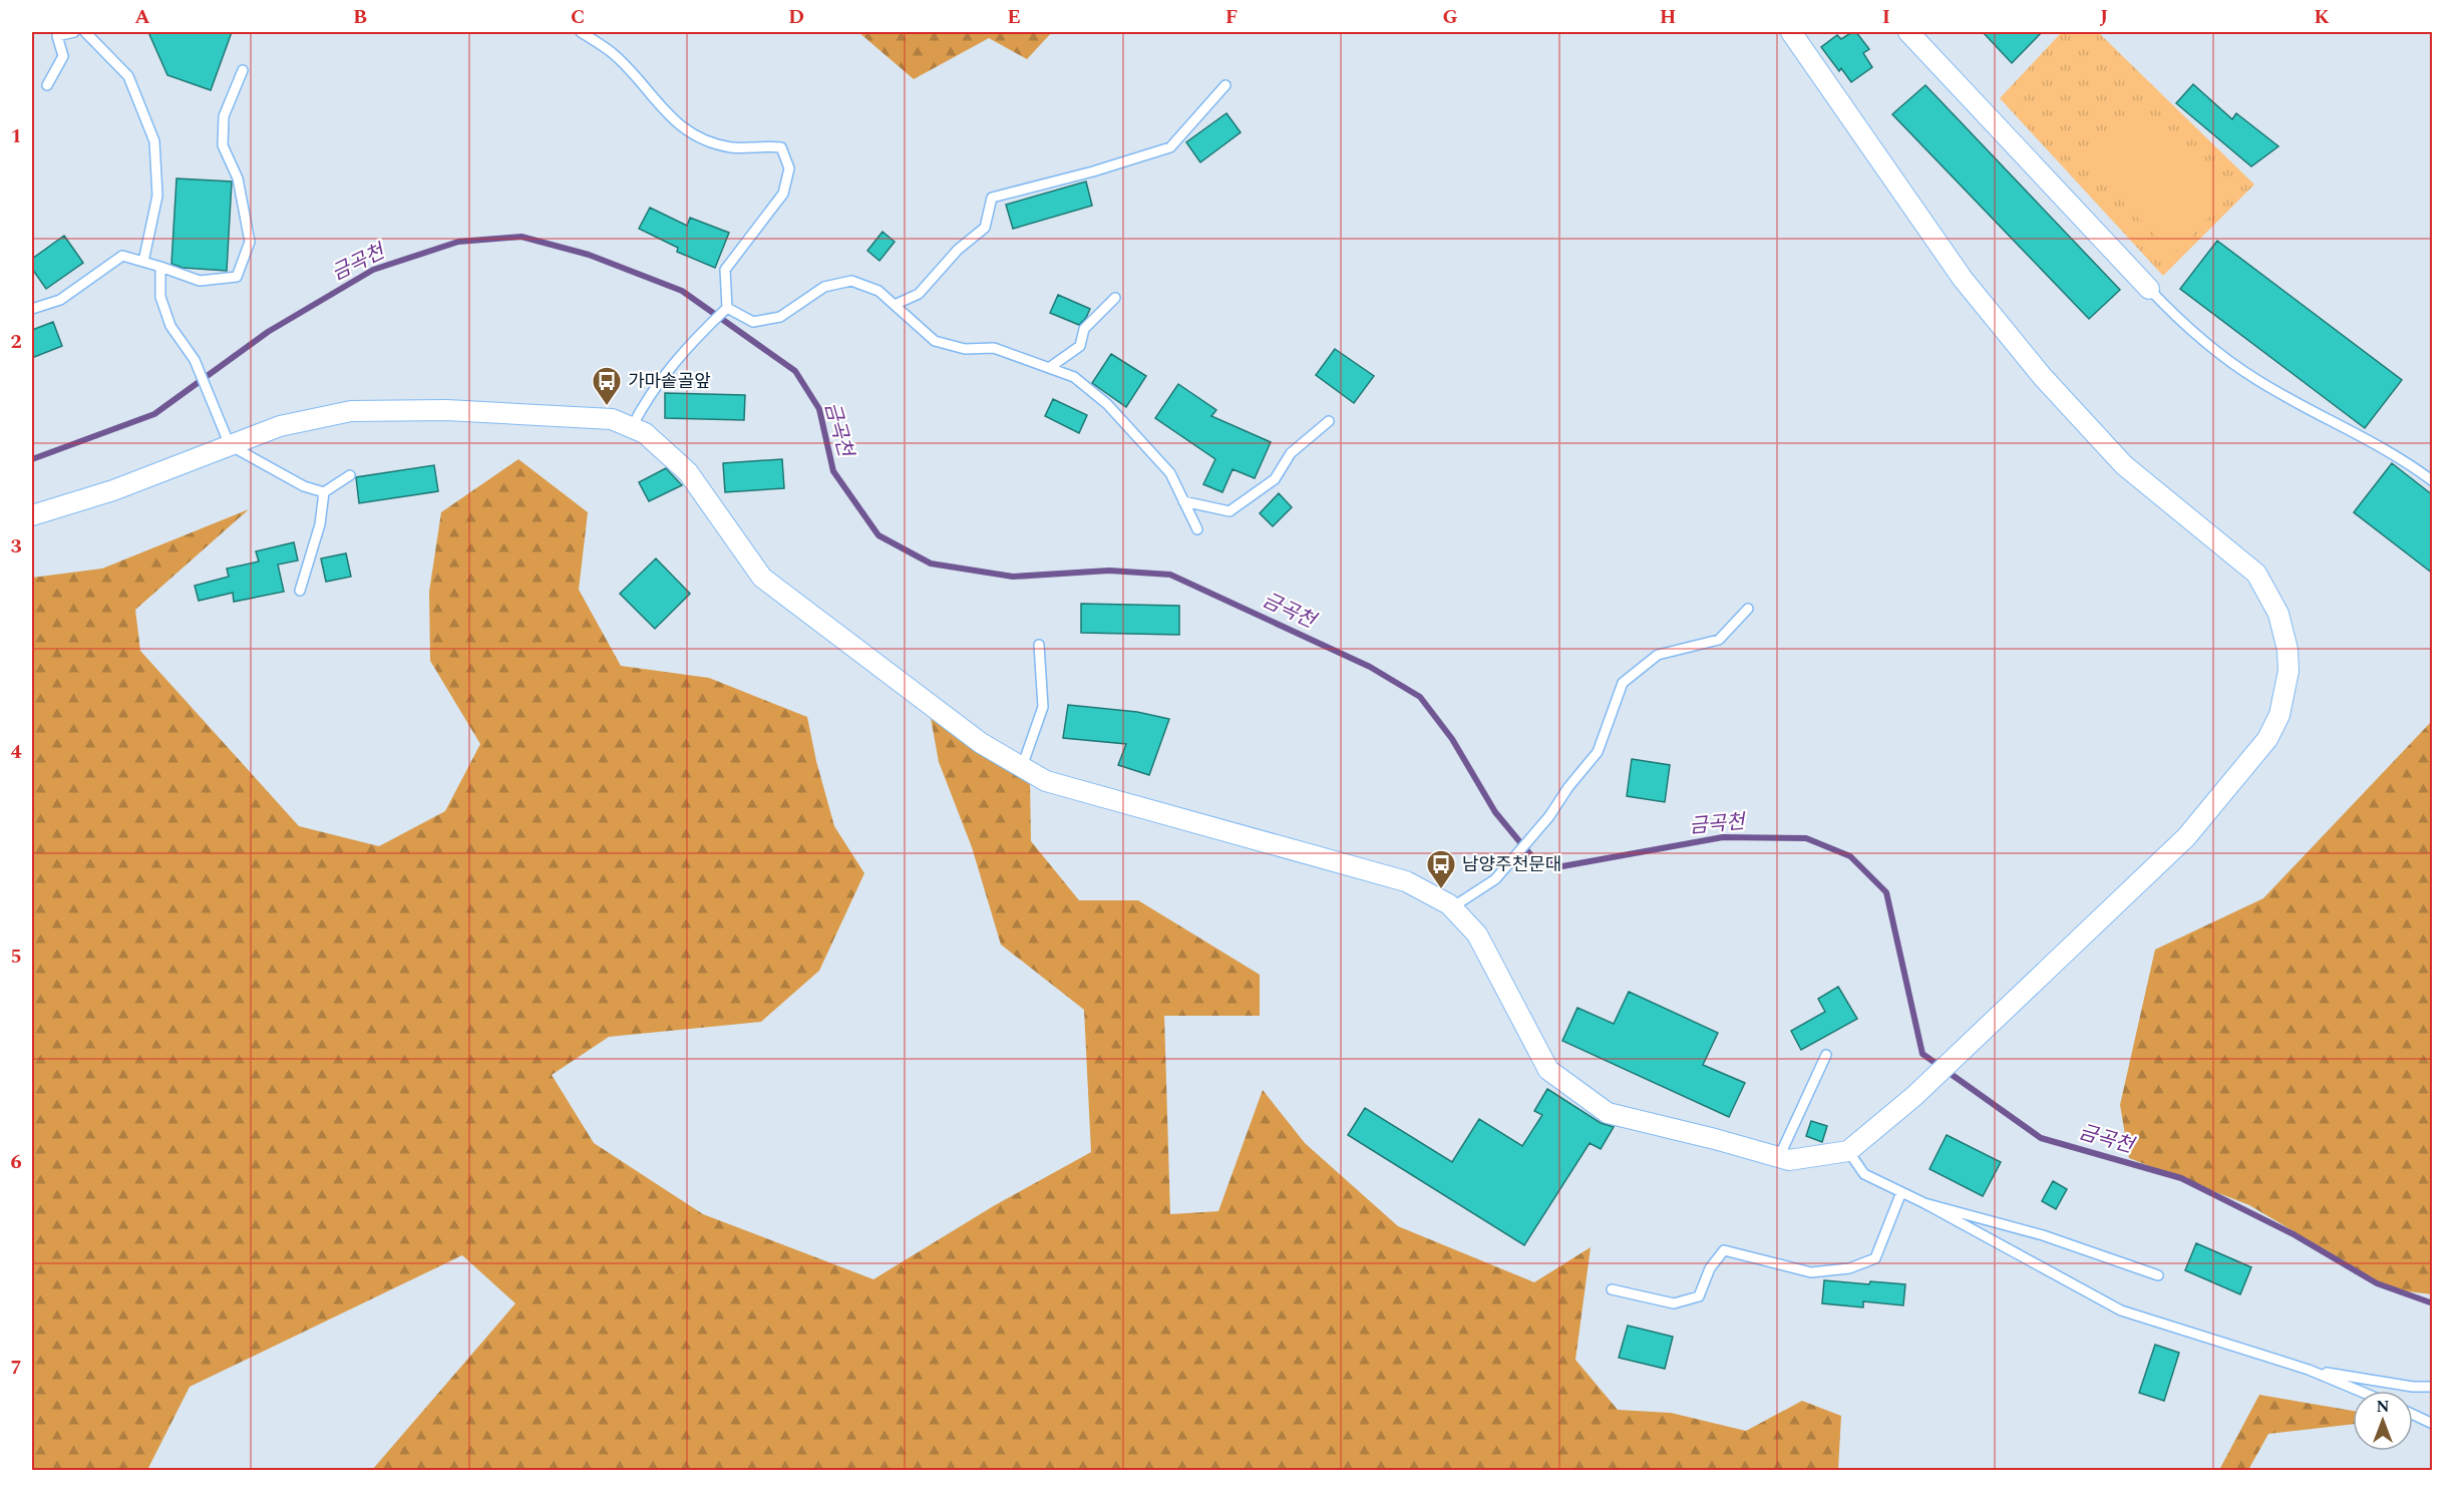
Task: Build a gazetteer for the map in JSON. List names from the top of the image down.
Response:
{
  "water": ["금곡천"],
  "places": {
    "bus stop": ["가마솥골앞", "남양주천문대"]
  },
  "north": "top",
  "grid": {
    "columns": [
      "A",
      "B",
      "C",
      "D",
      "E",
      "F",
      "G",
      "H",
      "I",
      "J",
      "K"
    ],
    "rows": [
      "1",
      "2",
      "3",
      "4",
      "5",
      "6",
      "7"
    ]
  }
}
